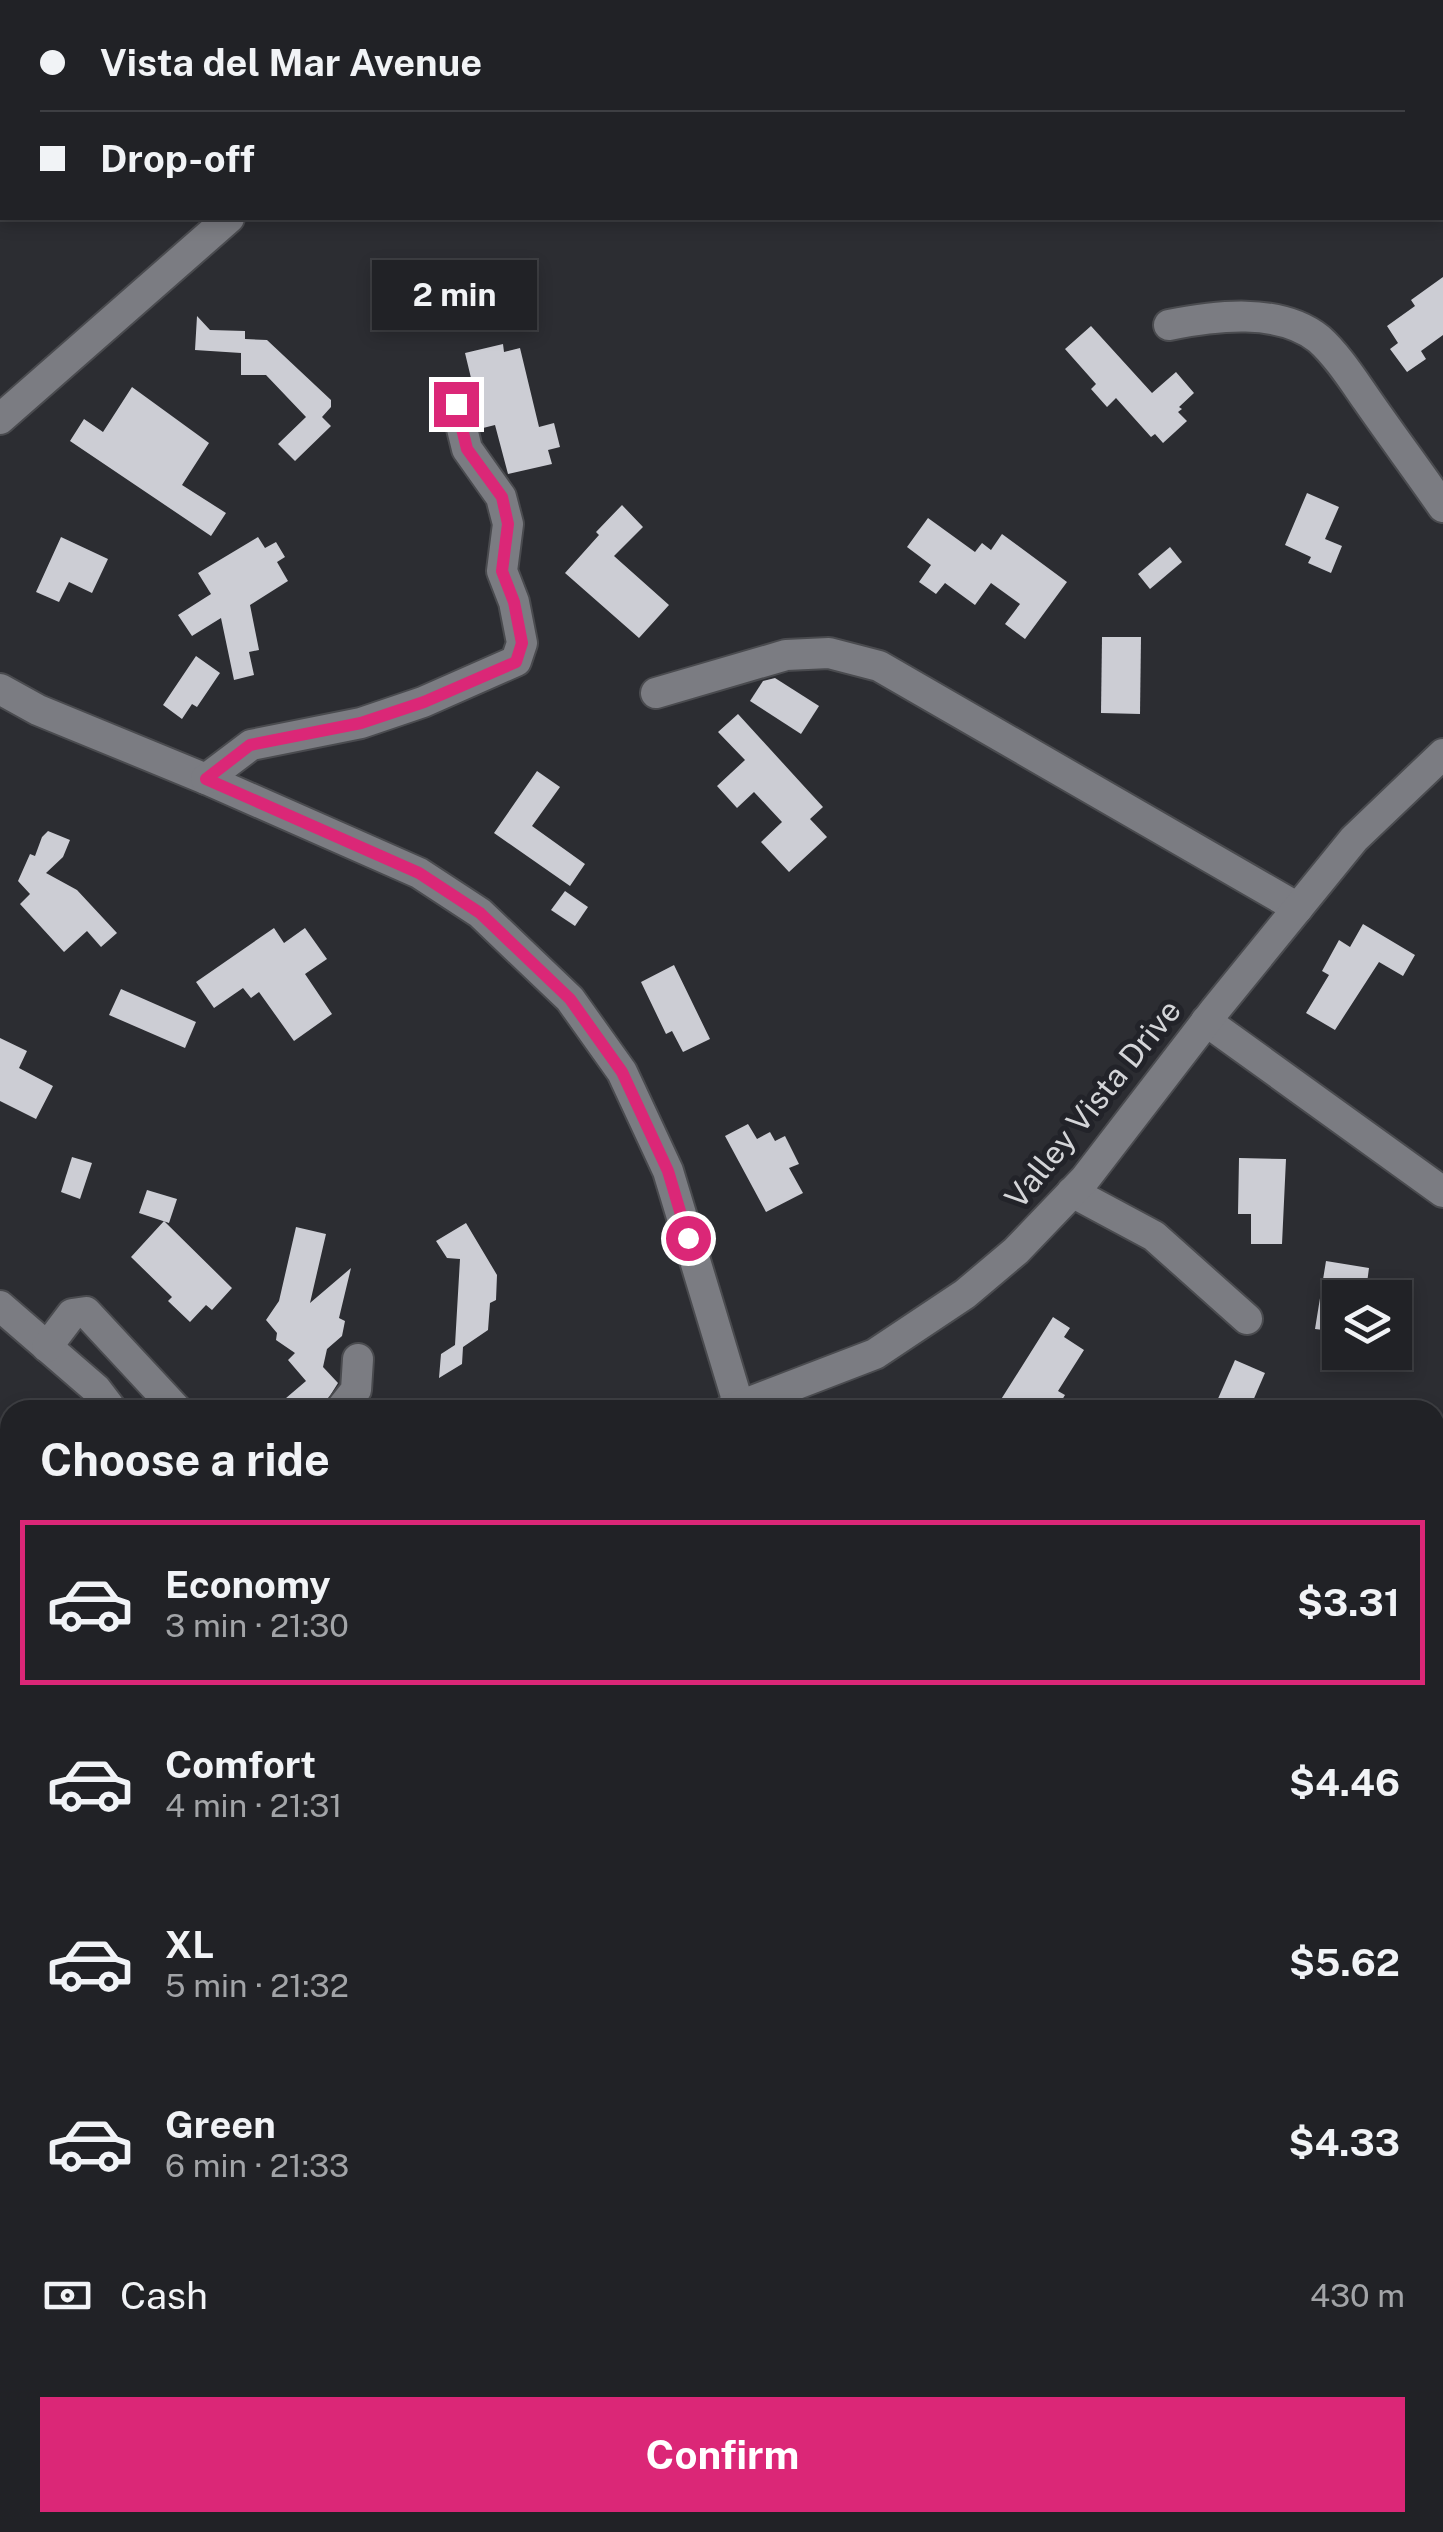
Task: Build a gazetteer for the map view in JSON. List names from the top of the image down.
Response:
{
  "streets": {
    "street": ["Valley Vista Drive"]
  },
  "page": {
    "banner": ["Vista del Mar Avenue", "Drop-off"],
    "bubble": "2 min",
    "heading": "Choose a ride",
    "list": [
      {
        "name": "Economy",
        "note": "3 min · 21:30",
        "value": "$3.31"
      },
      {
        "name": "Comfort",
        "note": "4 min · 21:31",
        "value": "$4.46"
      },
      {
        "name": "XL",
        "note": "5 min · 21:32",
        "value": "$5.62"
      },
      {
        "name": "Green",
        "note": "6 min · 21:33",
        "value": "$4.33"
      }
    ],
    "pay": ["Cash", "430 m"],
    "buttons": "Confirm"
  }
}
